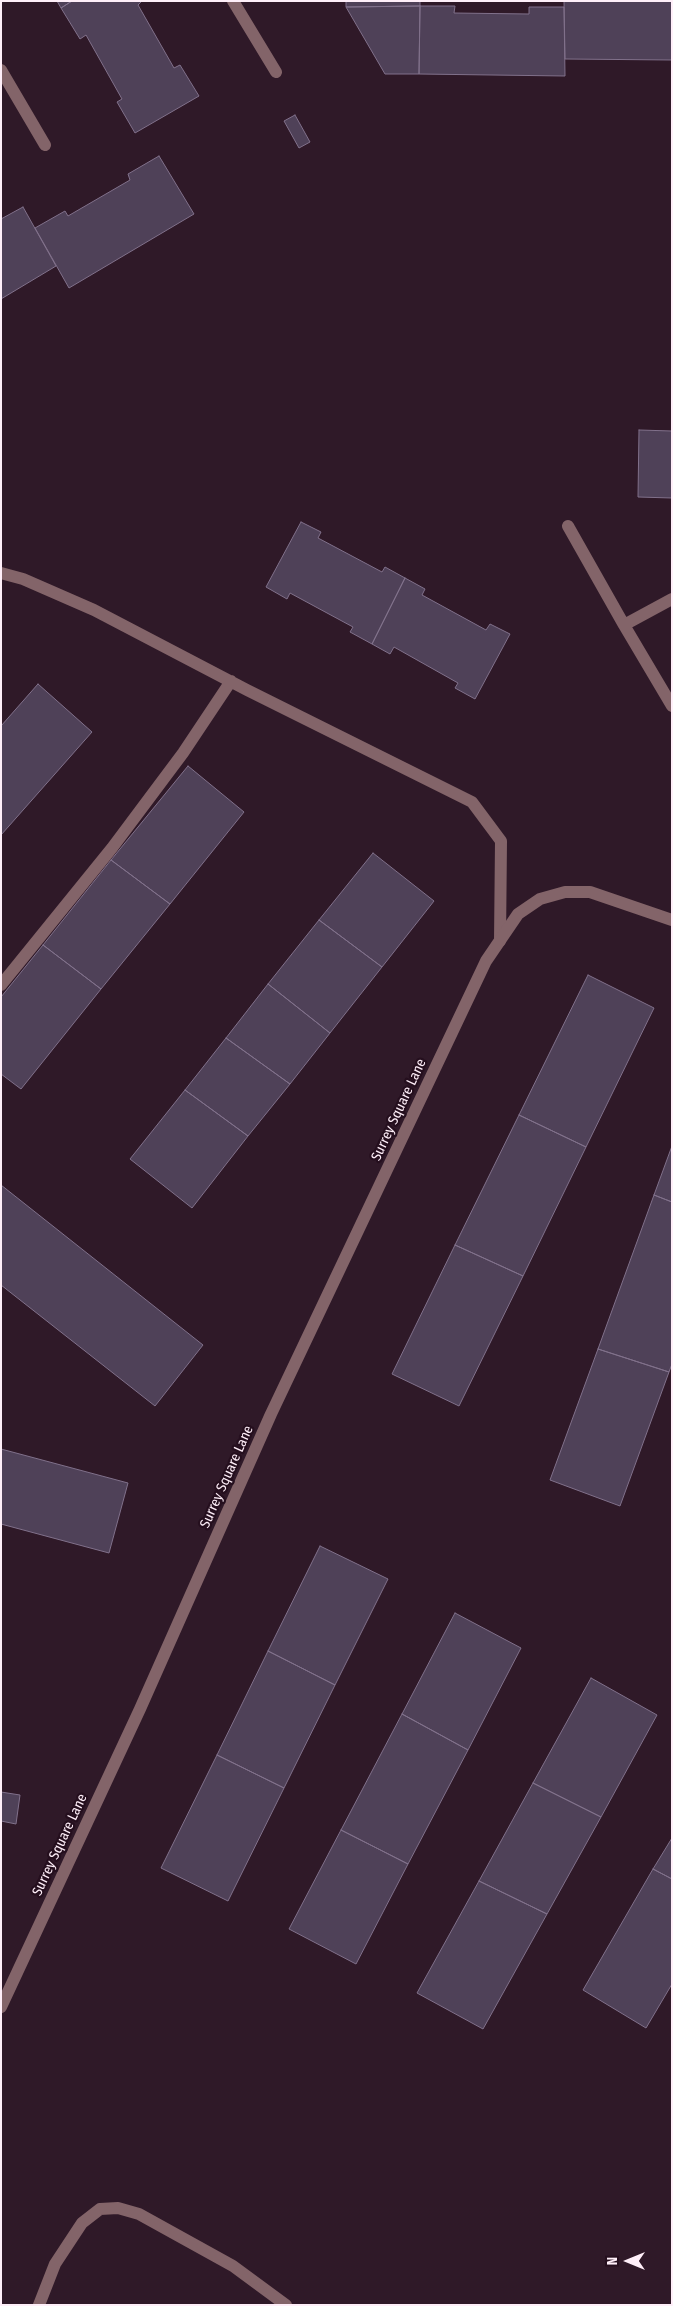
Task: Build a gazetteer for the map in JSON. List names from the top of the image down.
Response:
{
  "streets": {
    "street": ["Surrey Square Lane"]
  },
  "north": "left"
}
